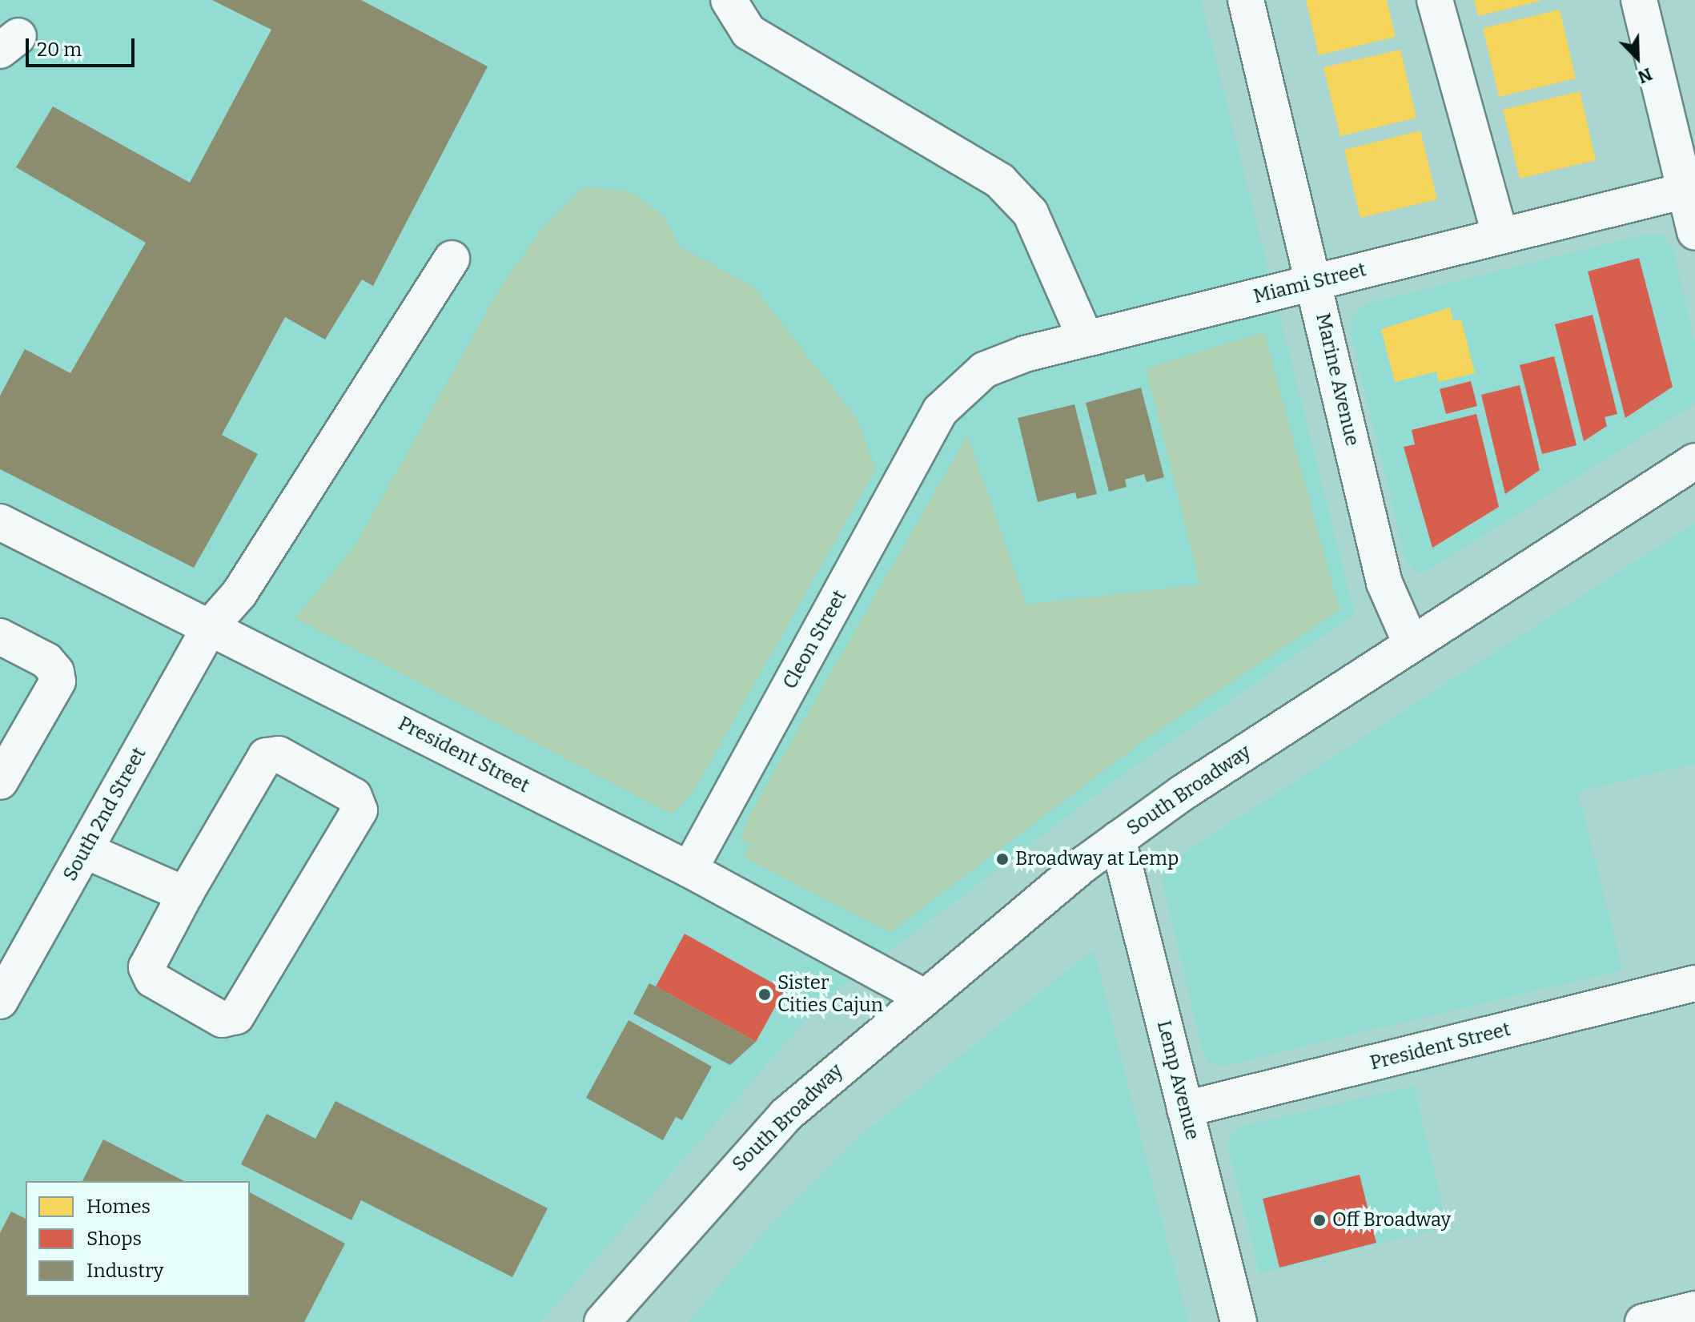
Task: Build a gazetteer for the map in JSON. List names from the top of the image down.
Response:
{
  "streets": {
    "street": [
      "Miami Street",
      "Marine Avenue",
      "Cleon Street",
      "President Street",
      "South Broadway",
      "South 2nd Street",
      "Lemp Avenue"
    ]
  },
  "crossings": [
    ["Miami Street", "Marine Avenue"],
    ["Miami Street", "Cleon Street"],
    ["Marine Avenue", "South Broadway"],
    ["Cleon Street", "President Street"],
    ["President Street", "South Broadway"],
    ["President Street", "South 2nd Street"],
    ["President Street", "Lemp Avenue"],
    ["South Broadway", "Lemp Avenue"]
  ],
  "places": ["Broadway at Lemp", "Sister Cities Cajun", "Off Broadway"],
  "legend": ["Homes", "Shops", "Industry"],
  "scale_bar": "20 m",
  "north": "bottom right"
}
